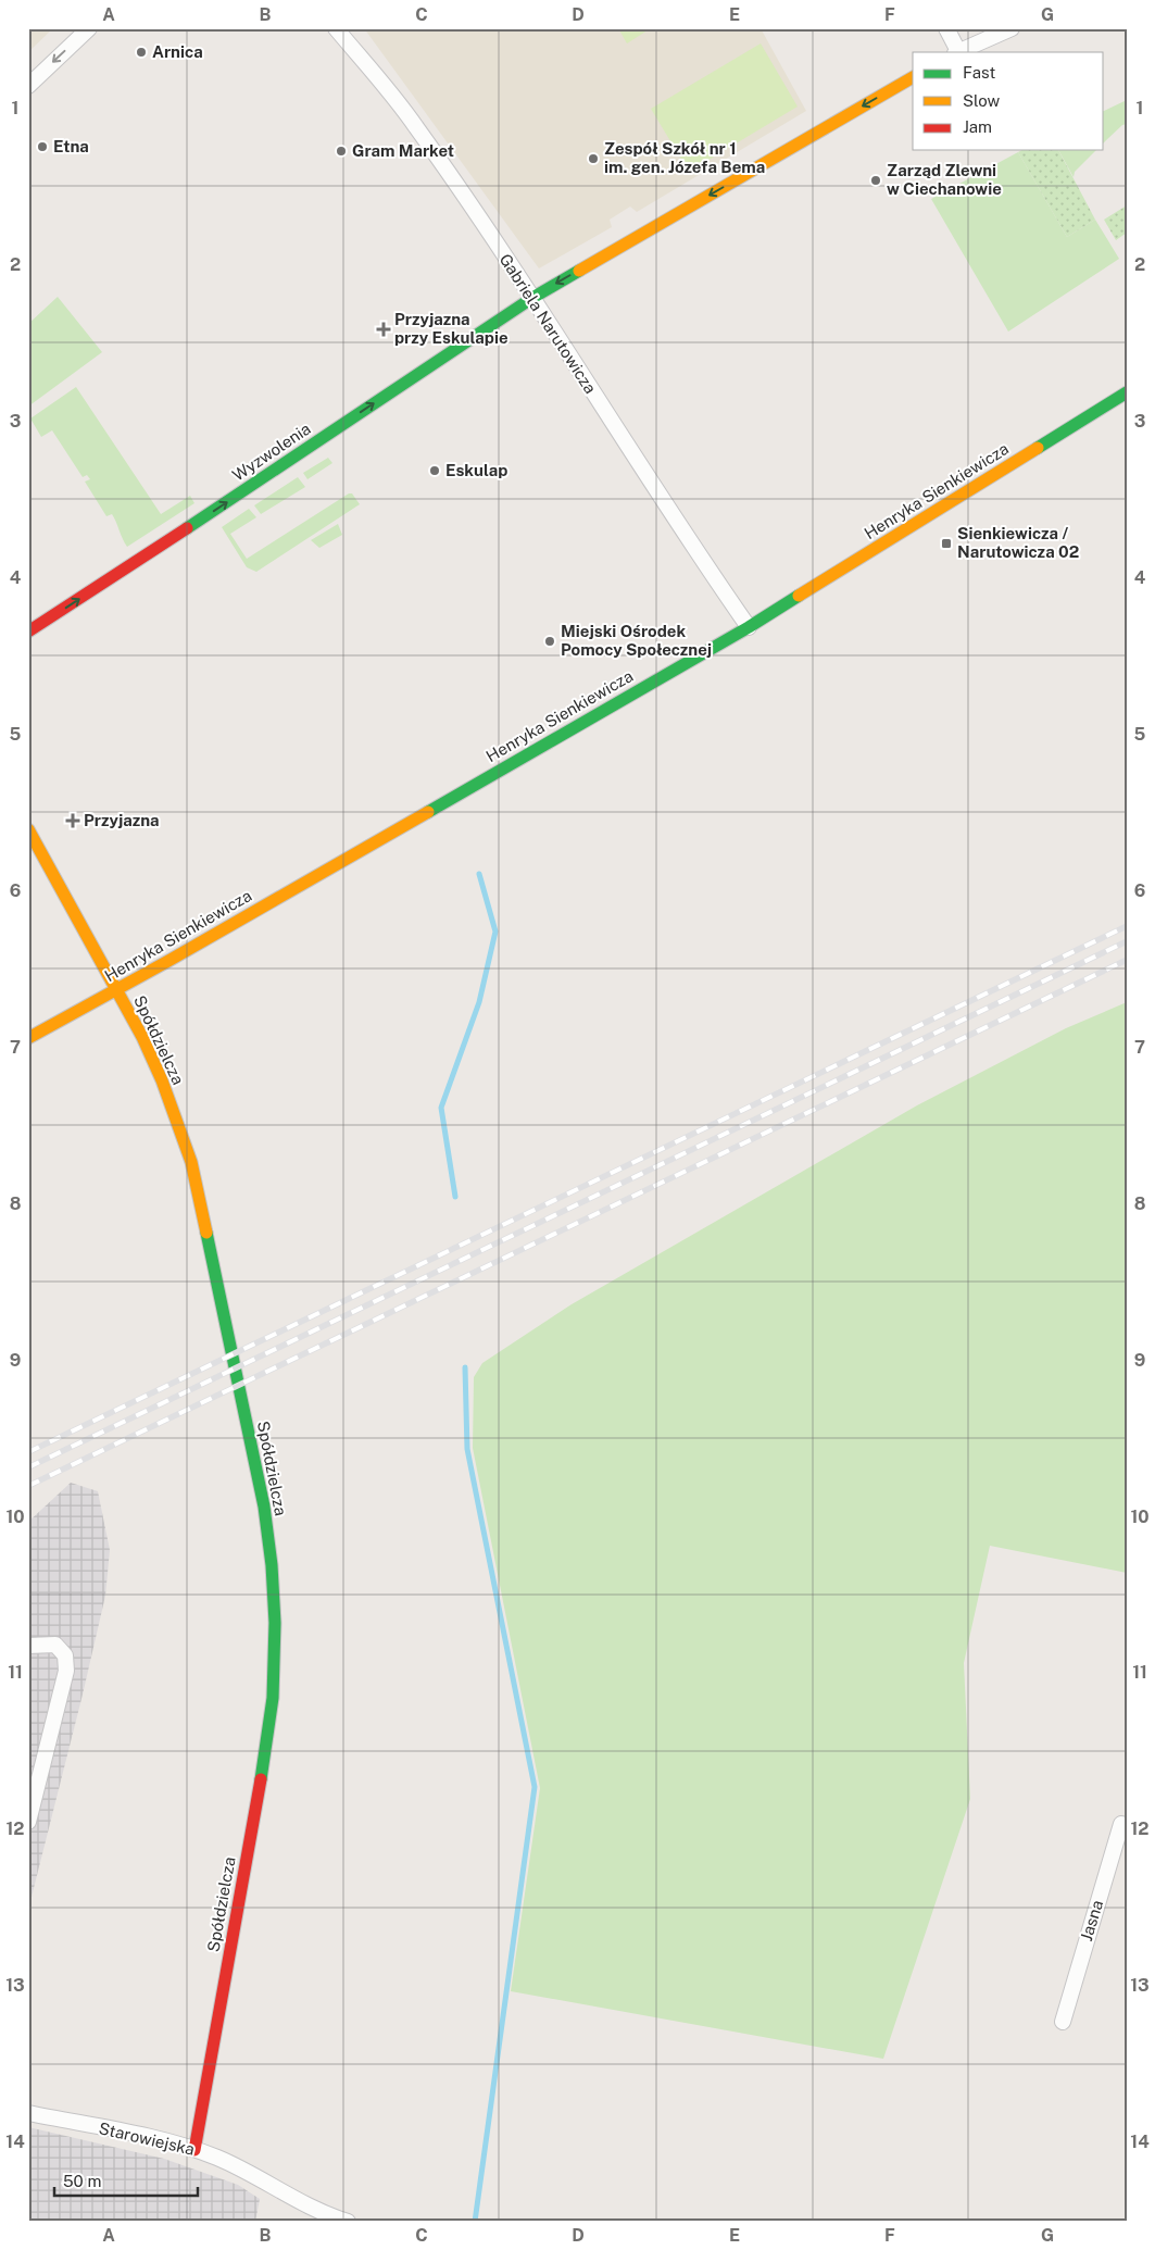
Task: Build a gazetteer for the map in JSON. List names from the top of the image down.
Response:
{
  "streets": {
    "street": [
      "Gabriela Narutowicza",
      "Wyzwolenia",
      "Henryka Sienkiewicza",
      "Spółdzielcza",
      "Jasna",
      "Starowiejska"
    ]
  },
  "crossings": [
    ["Gabriela Narutowicza", "Wyzwolenia"],
    ["Gabriela Narutowicza", "Henryka Sienkiewicza"],
    ["Henryka Sienkiewicza", "Spółdzielcza"],
    ["Spółdzielcza", "Starowiejska"]
  ],
  "places": {
    "other": [
      "Arnica",
      "Etna",
      "Gram Market",
      "Zespół Szkół nr 1 im. gen. Józefa Bema",
      "Zarząd Zlewni w Ciechanowie",
      "Eskulap",
      "Miejski Ośrodek Pomocy Społecznej"
    ],
    "health": ["Przyjazna przy Eskulapie", "Przyjazna"],
    "transit": ["Sienkiewicza / Narutowicza 02"]
  },
  "legend": ["Fast", "Slow", "Jam"],
  "scale_bar": "50 m",
  "grid": {
    "columns": [
      "A",
      "B",
      "C",
      "D",
      "E",
      "F",
      "G"
    ],
    "rows": [
      "1",
      "2",
      "3",
      "4",
      "5",
      "6",
      "7",
      "8",
      "9",
      "10",
      "11",
      "12",
      "13",
      "14"
    ]
  }
}
